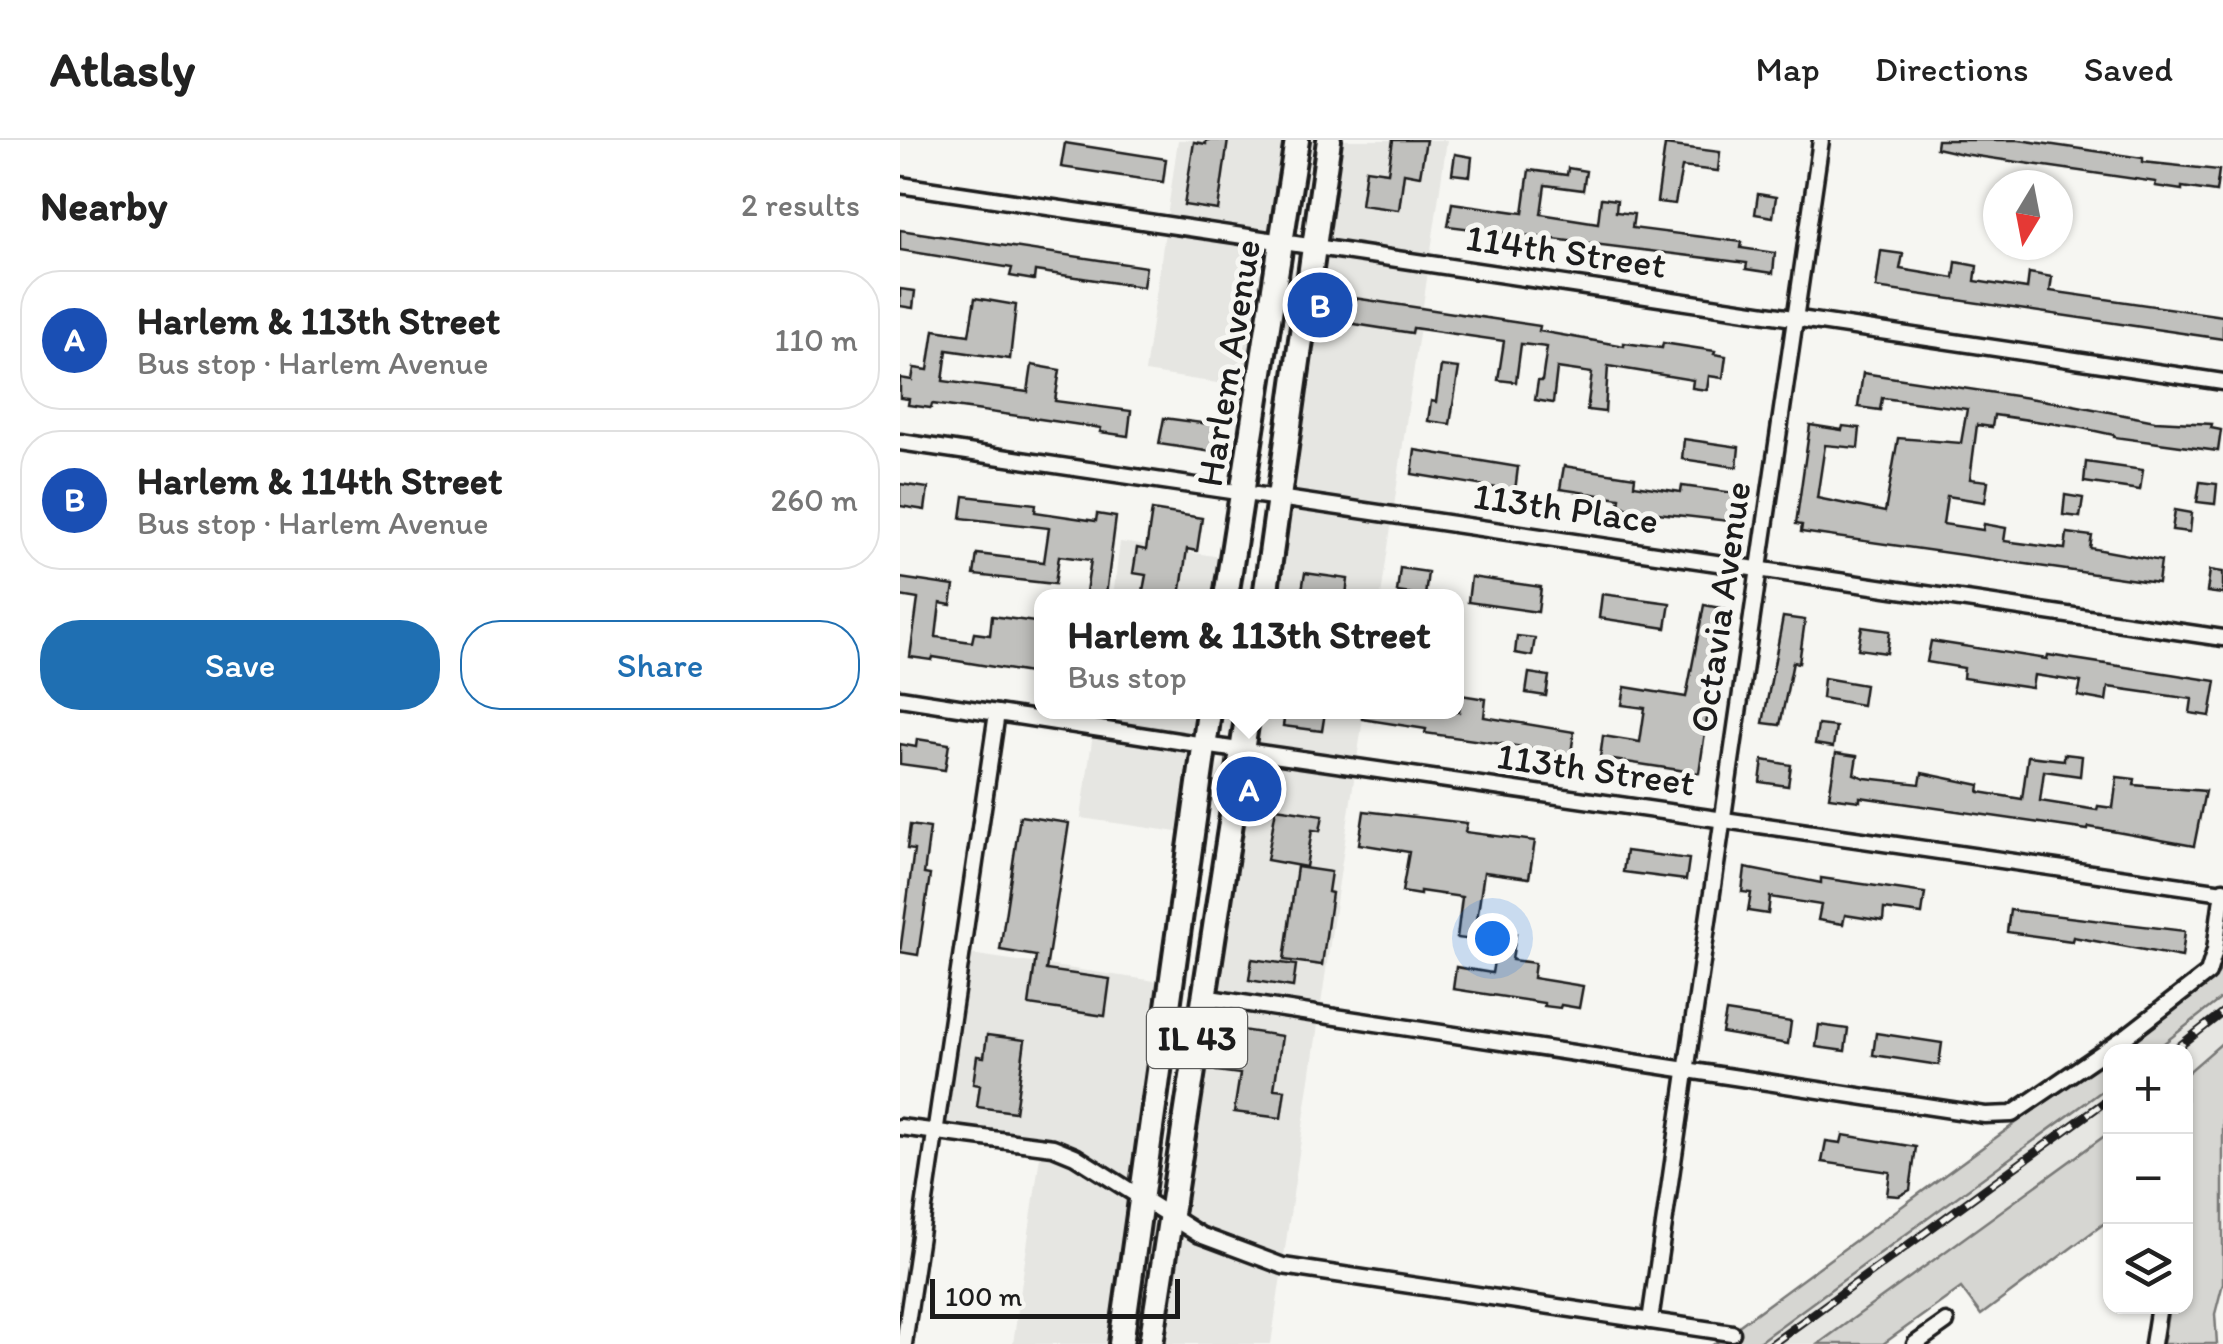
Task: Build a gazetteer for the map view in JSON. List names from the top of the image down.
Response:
{
  "streets": {
    "main road": ["Harlem Avenue", "IL 43"],
    "street": [
      "114th Street",
      "113th Place",
      "Octavia Avenue",
      "113th Street"
    ]
  },
  "crossings": [
    ["114th Street", "Harlem Avenue"],
    ["114th Street", "Octavia Avenue"],
    ["Harlem Avenue", "113th Place"],
    ["113th Place", "Octavia Avenue"],
    ["Octavia Avenue", "113th Street"],
    ["113th Street", "IL 43"]
  ],
  "scale_bar": "100 m",
  "north": "bottom",
  "page": {
    "header": "Atlasly",
    "nav": ["Map", "Directions", "Saved"],
    "heading": ["Nearby", "2 results"],
    "pins": ["B", "A"],
    "list": [
      {
        "mark": "A",
        "name": "Harlem & 113th Street",
        "note": "Bus stop · Harlem Avenue",
        "value": "110 m"
      },
      {
        "mark": "B",
        "name": "Harlem & 114th Street",
        "note": "Bus stop · Harlem Avenue",
        "value": "260 m"
      }
    ],
    "popup": ["Harlem & 113th Street", "Bus stop"],
    "buttons": ["Save", "Share"],
    "map_buttons": ["+", "−"],
    "scale": "100 m"
  }
}
